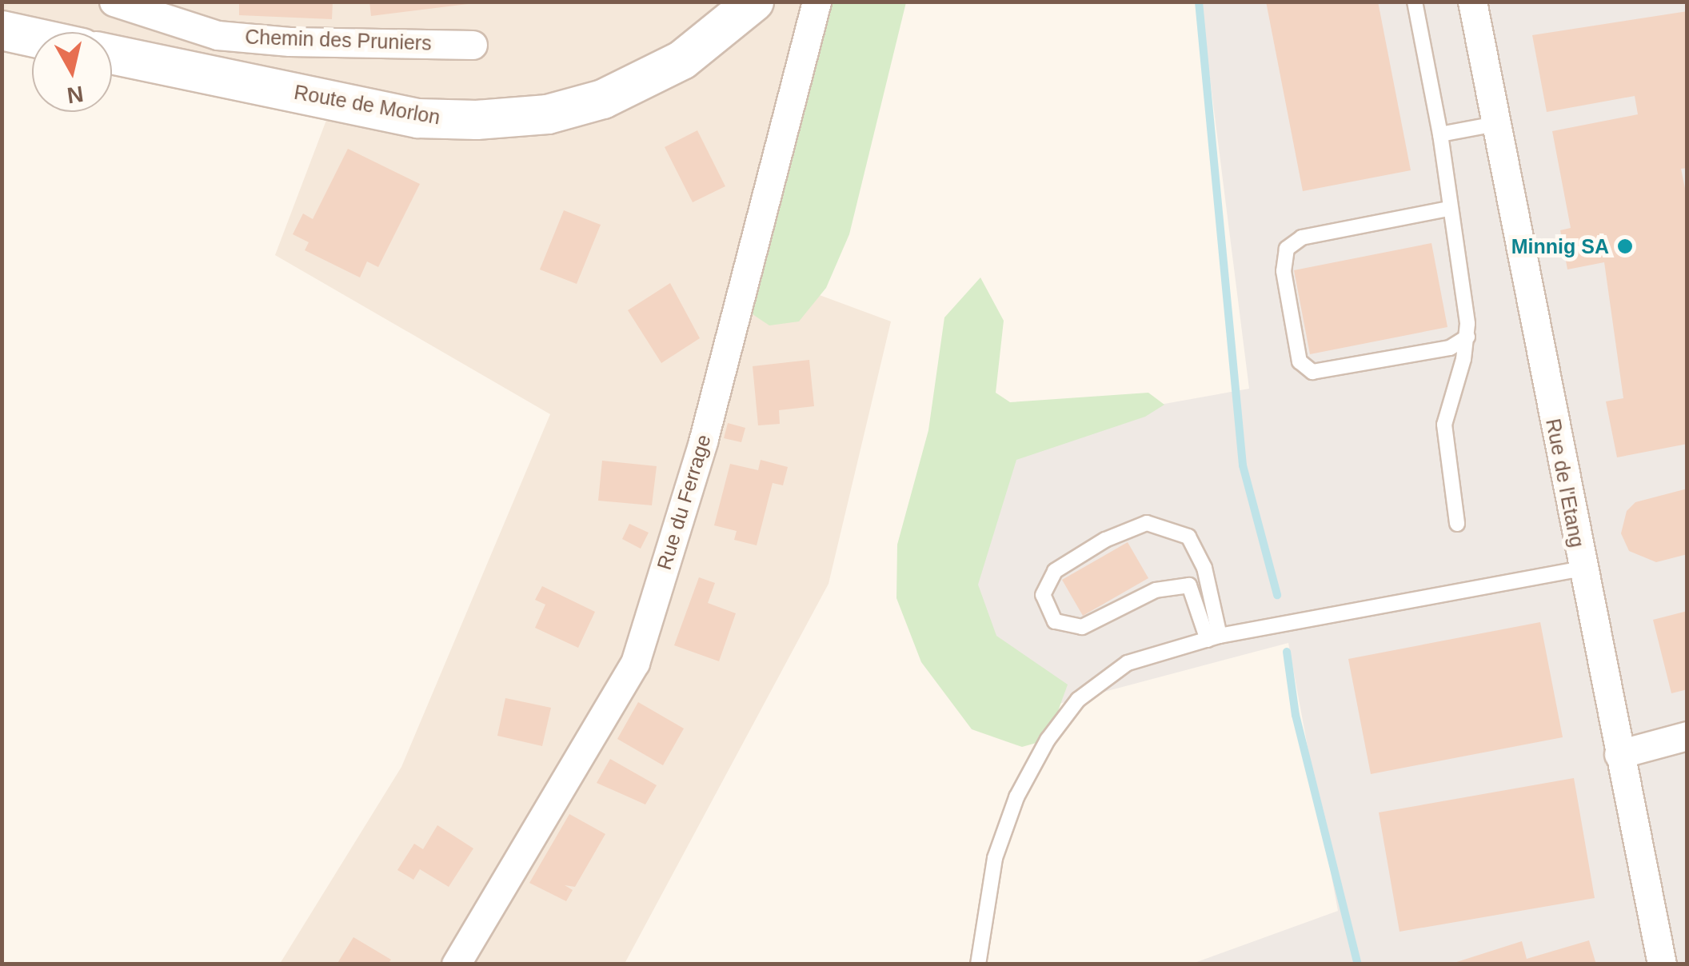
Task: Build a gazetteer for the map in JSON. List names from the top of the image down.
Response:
{
  "streets": {
    "street": [
      "Chemin des Pruniers",
      "Route de Morlon",
      "Rue de l'Etang",
      "Rue du Ferrage"
    ]
  },
  "places": ["Minnig SA"],
  "north": "bottom"
}
